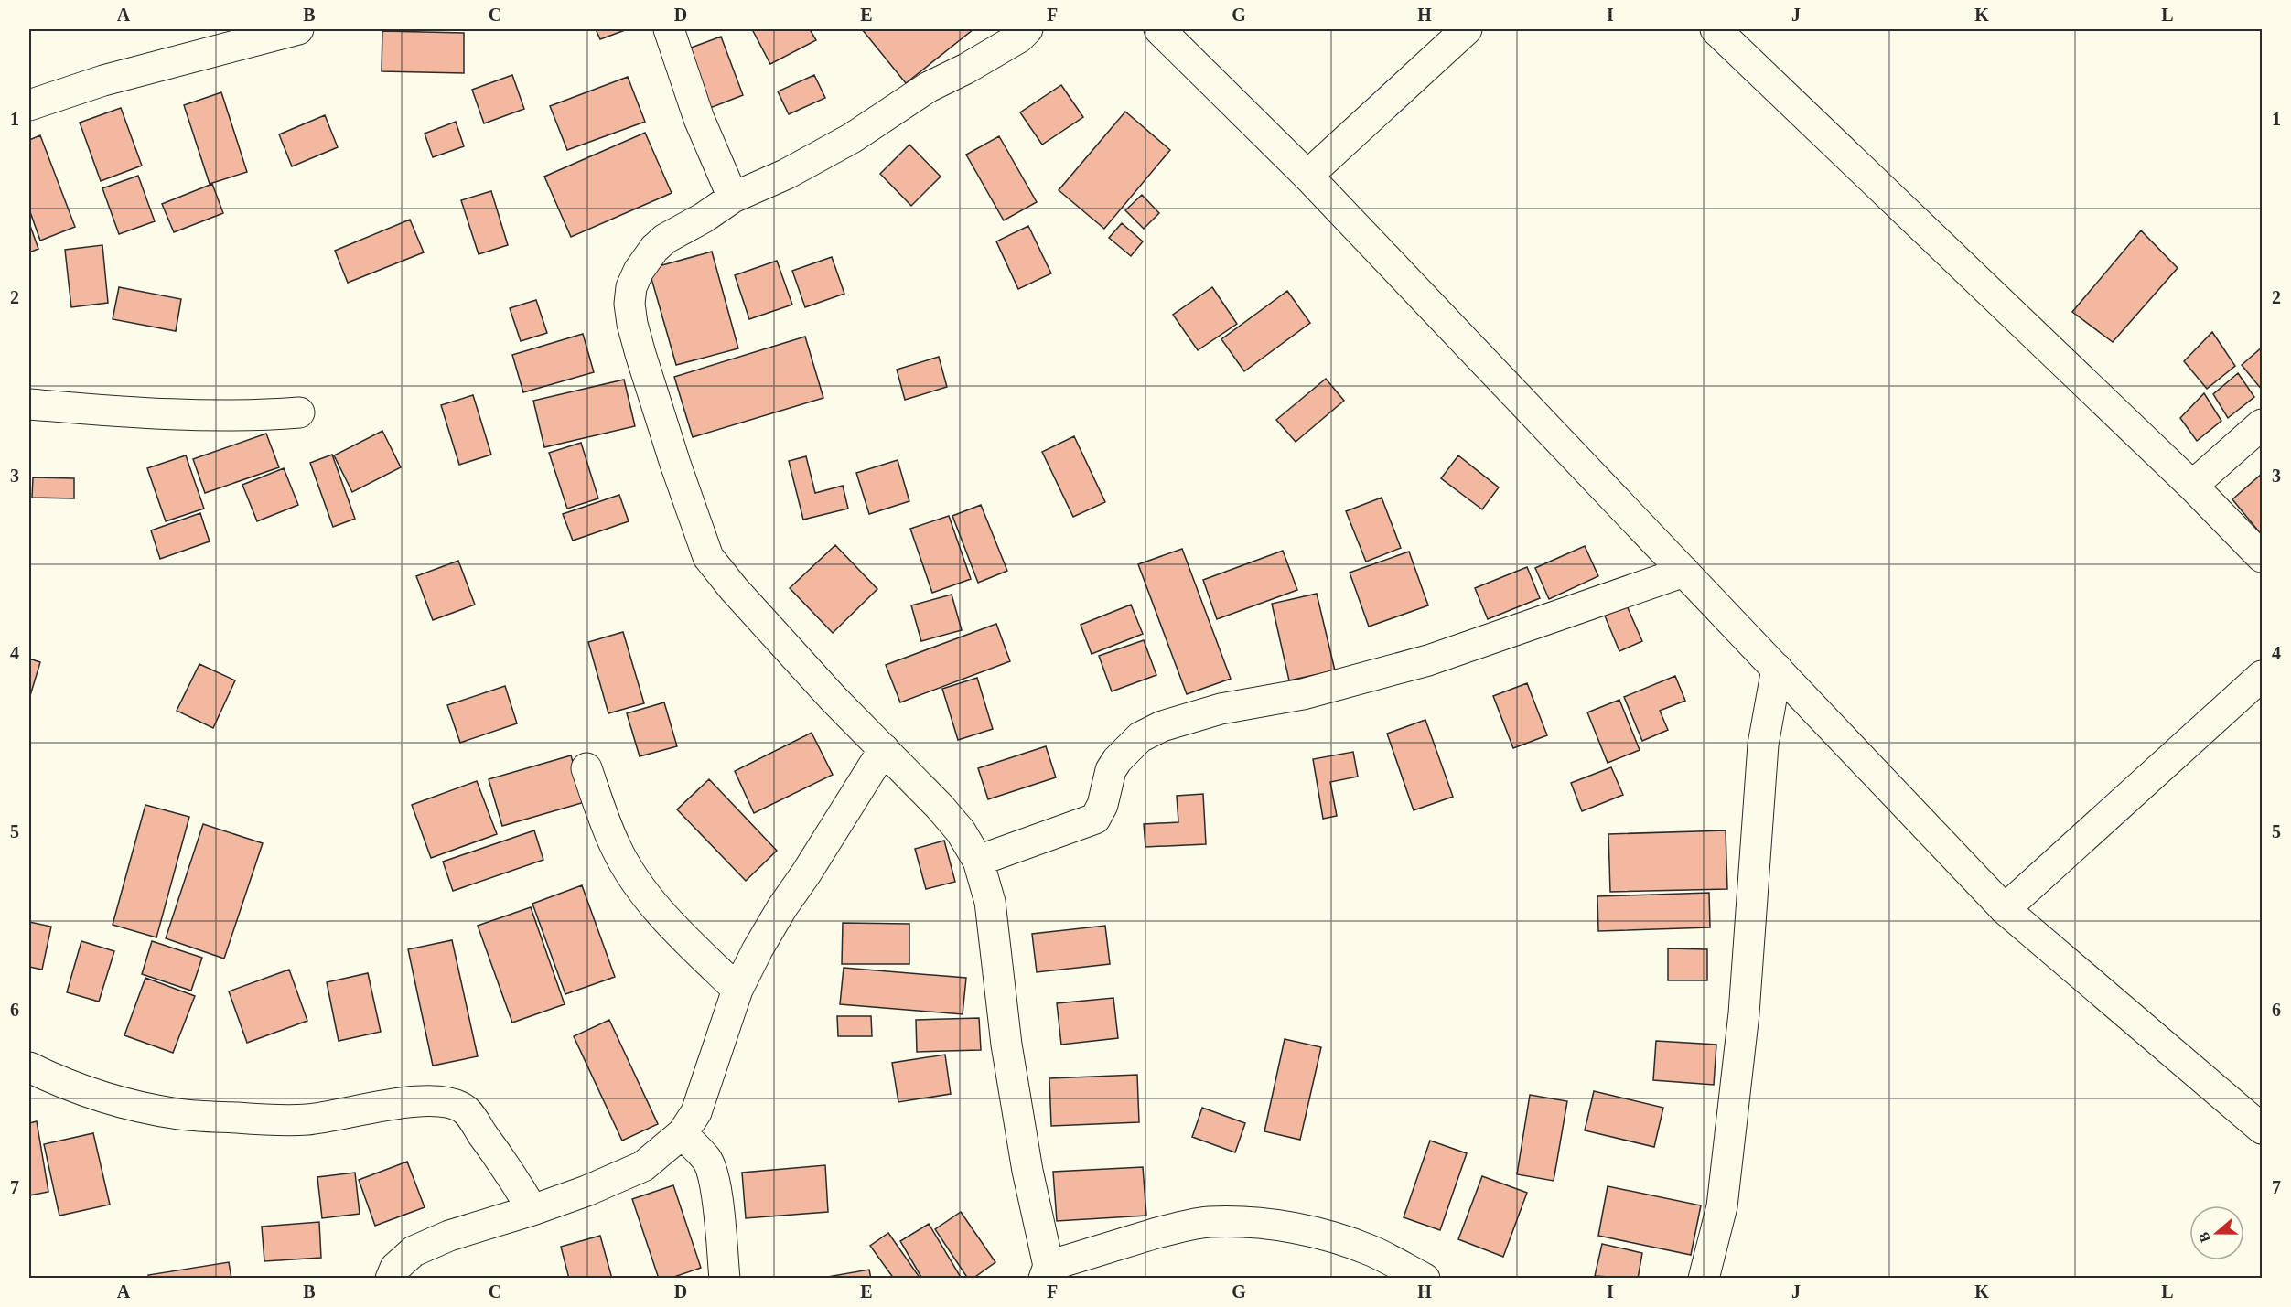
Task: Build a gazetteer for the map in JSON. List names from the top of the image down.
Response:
{
  "north": "left",
  "grid": {
    "columns": [
      "A",
      "B",
      "C",
      "D",
      "E",
      "F",
      "G",
      "H",
      "I",
      "J",
      "K",
      "L"
    ],
    "rows": [
      "1",
      "2",
      "3",
      "4",
      "5",
      "6",
      "7"
    ]
  }
}
